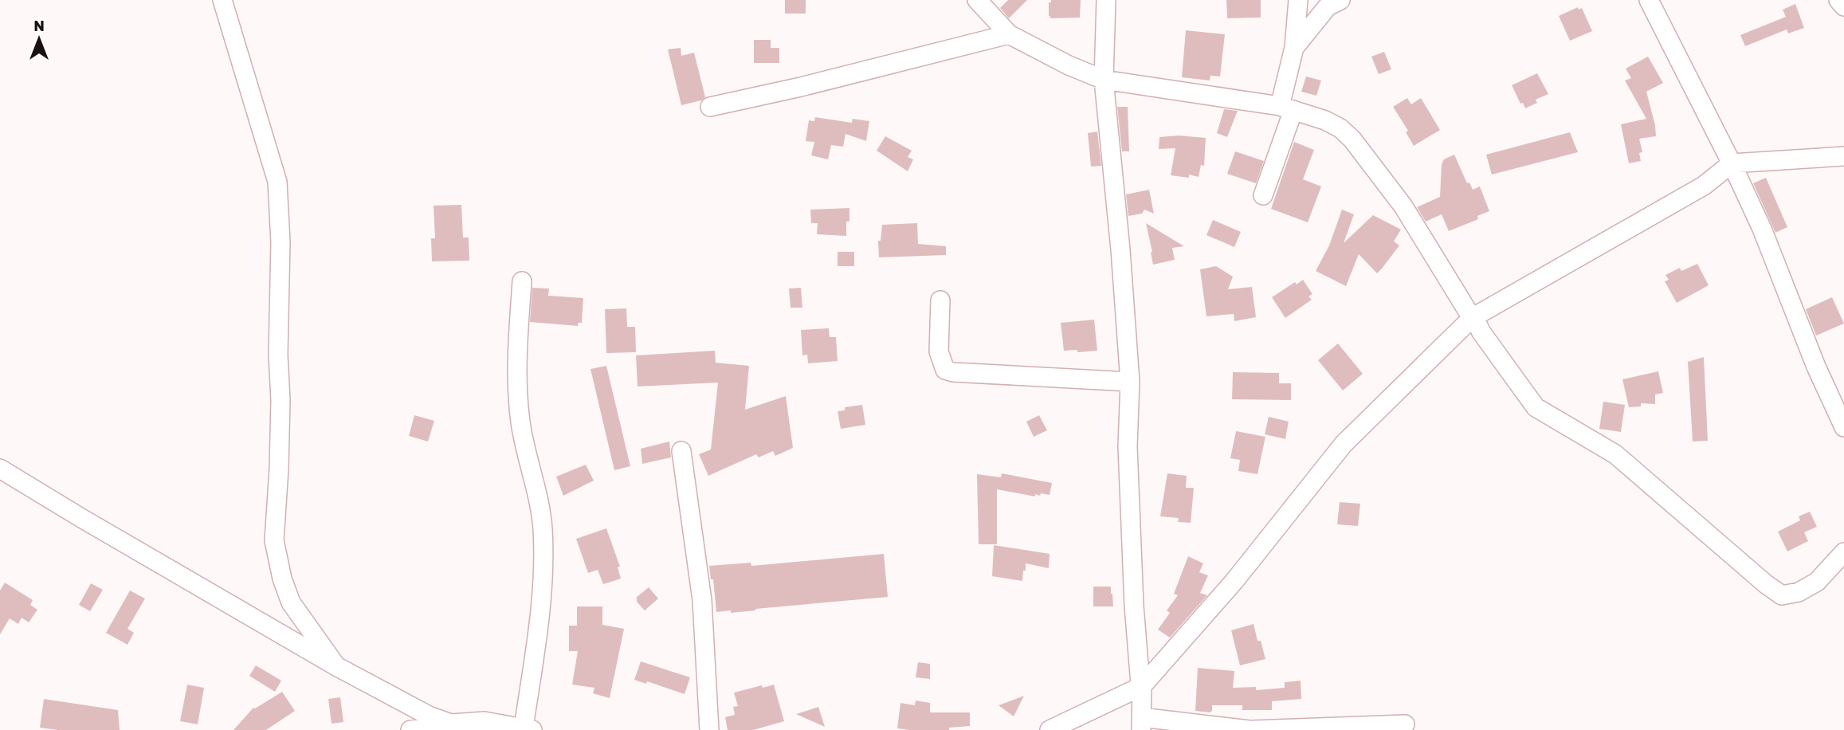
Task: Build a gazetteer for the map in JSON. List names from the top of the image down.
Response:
{
  "north": "top"
}
